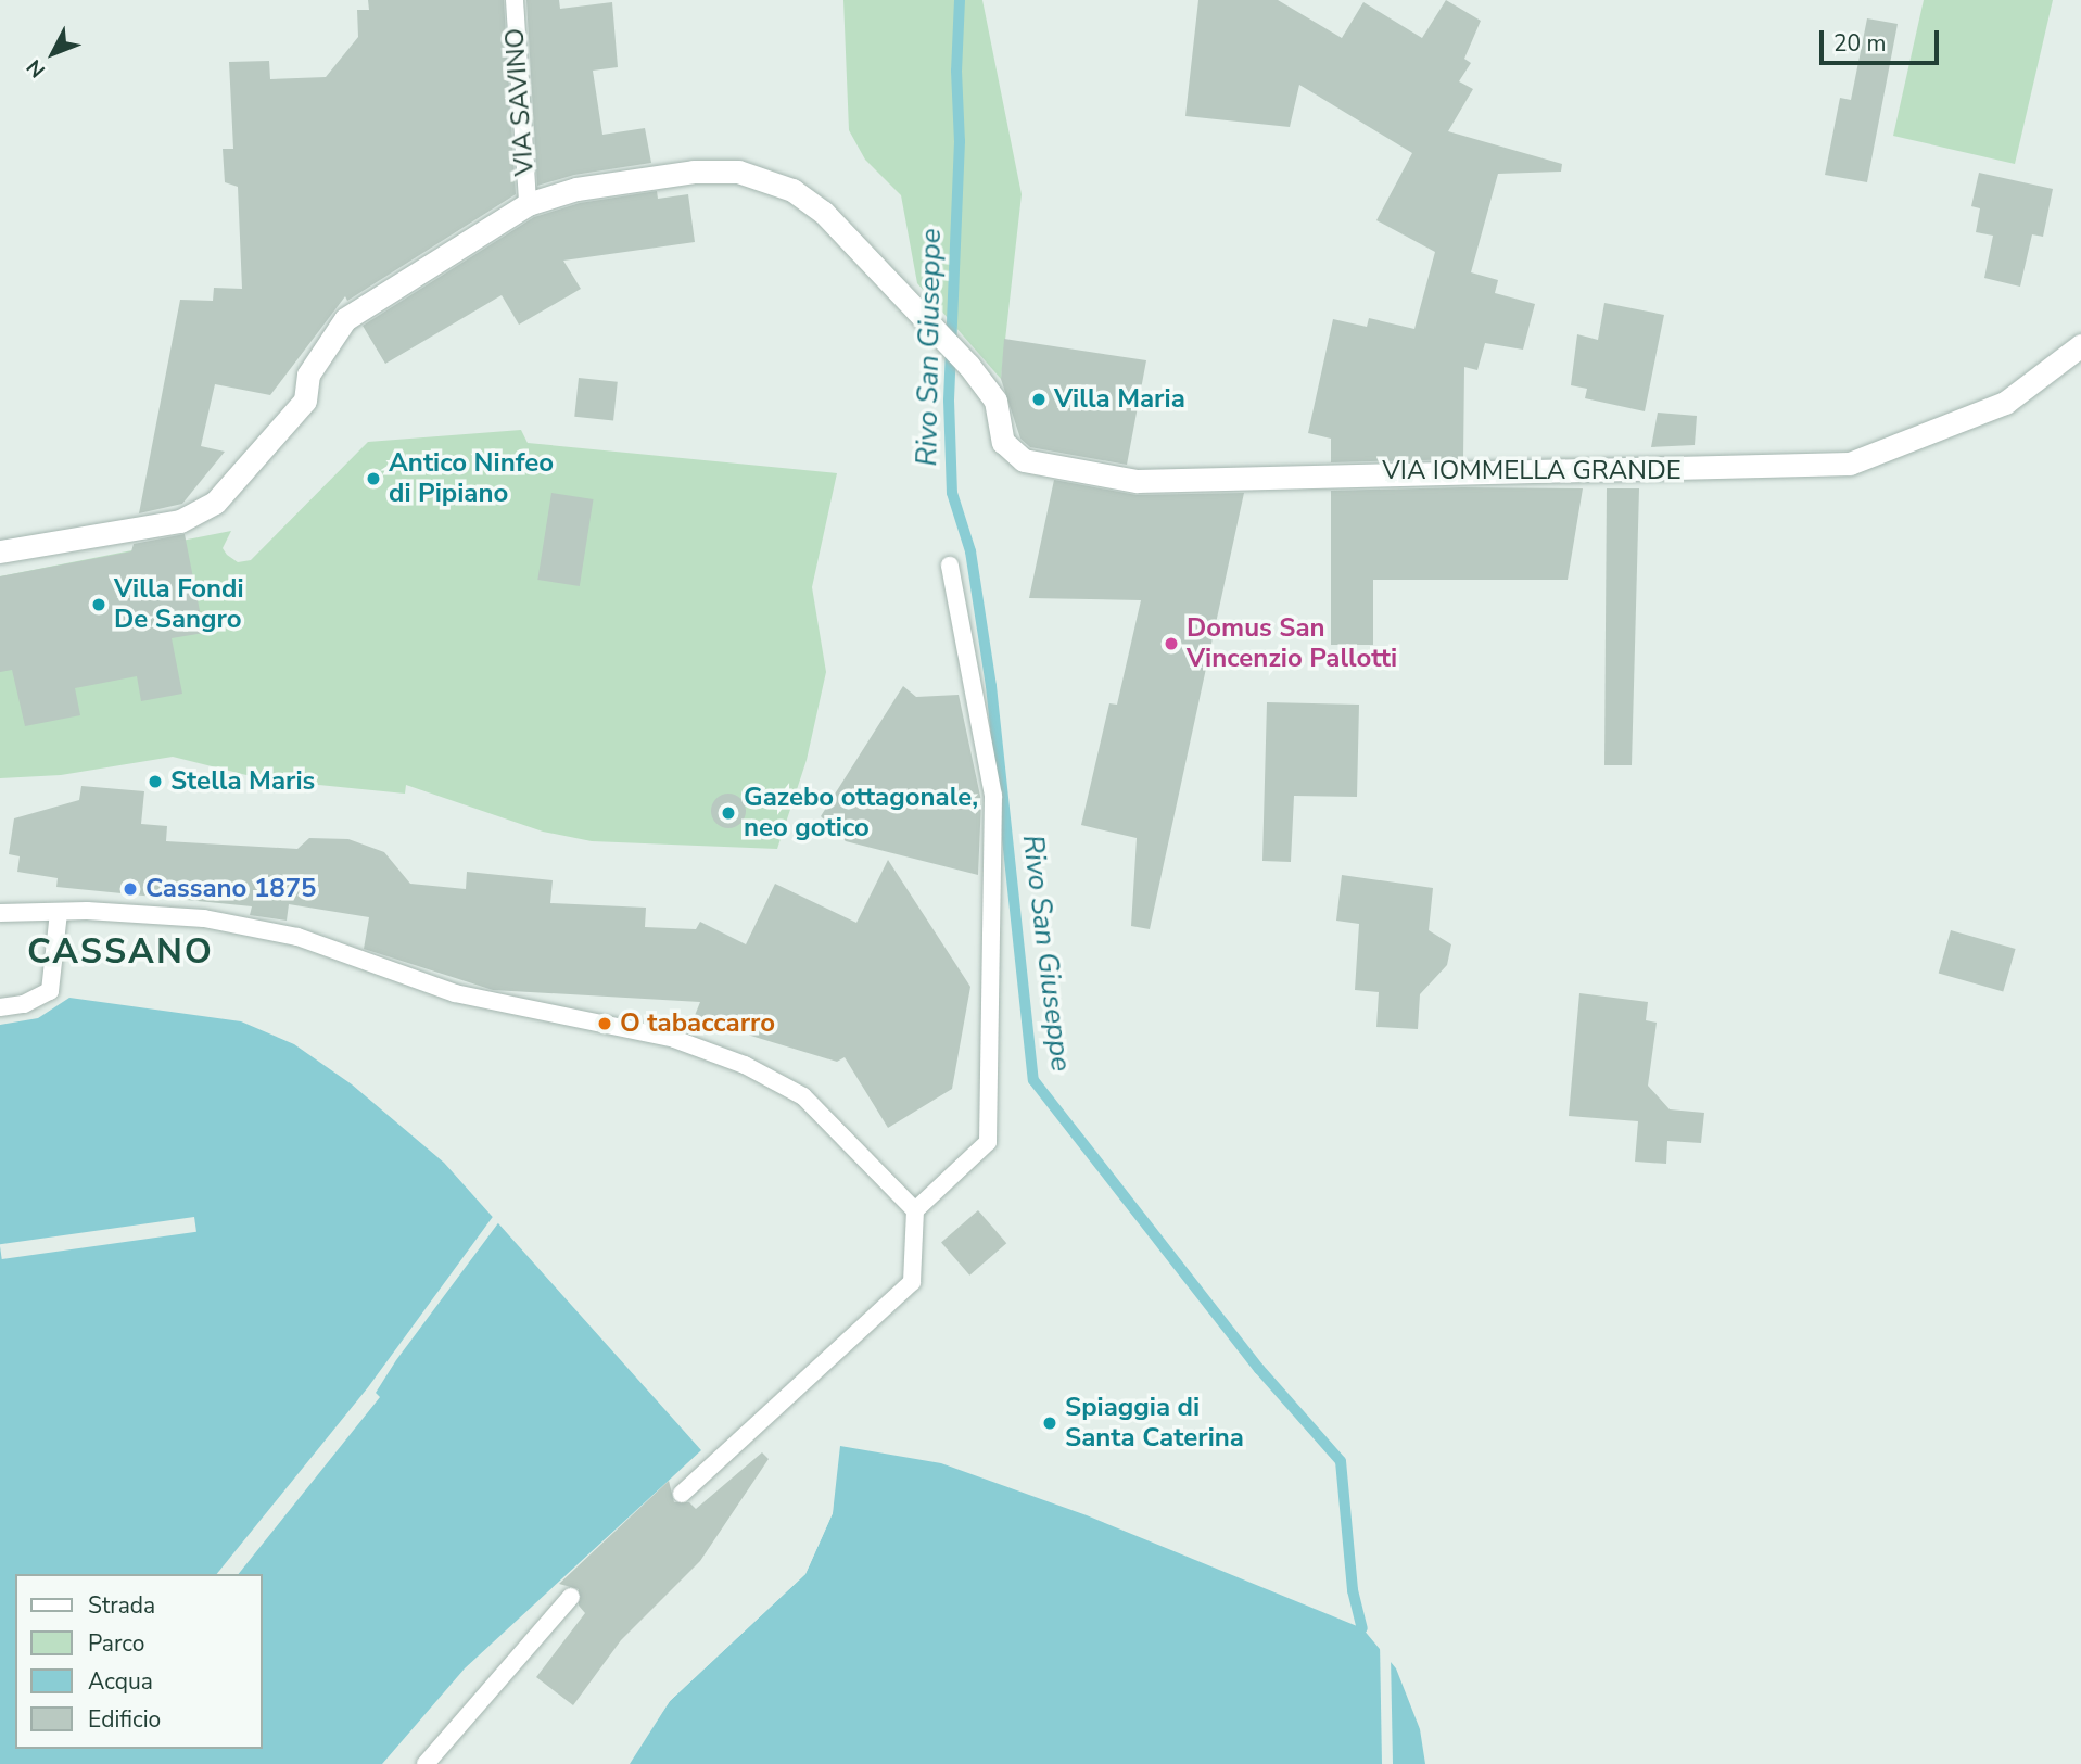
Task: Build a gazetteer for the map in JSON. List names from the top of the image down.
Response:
{
  "streets": {
    "street": ["VIA IOMMELLA GRANDE"],
    "lane": ["VIA SAVINO"]
  },
  "crossings": [
    ["VIA SAVINO", "VIA IOMMELLA GRANDE"]
  ],
  "districts": ["CASSANO"],
  "water": ["Rivo San Giuseppe"],
  "places": [
    "Villa Maria",
    "Antico Ninfeo di Pipiano",
    "Villa Fondi De Sangro",
    "Domus San Vincenzio Pallotti",
    "Stella Maris",
    "Gazebo ottagonale, neo gotico",
    "Cassano 1875",
    "O tabaccarro",
    "Spiaggia di Santa Caterina"
  ],
  "legend": [
    "Strada",
    "Parco",
    "Acqua",
    "Edificio"
  ],
  "scale_bar": "20 m",
  "north": "bottom left"
}
